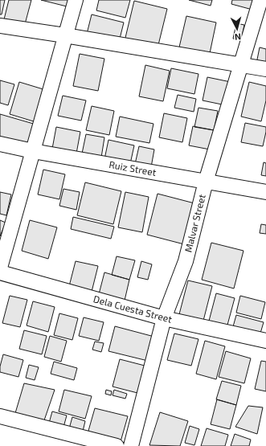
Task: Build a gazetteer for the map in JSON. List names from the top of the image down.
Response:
{
  "streets": {
    "street": ["Ruiz Street", "Malvar Street", "Dela Cuesta Street"]
  },
  "crossings": [
    ["Ruiz Street", "Malvar Street"],
    ["Malvar Street", "Dela Cuesta Street"]
  ],
  "north": "bottom"
}
